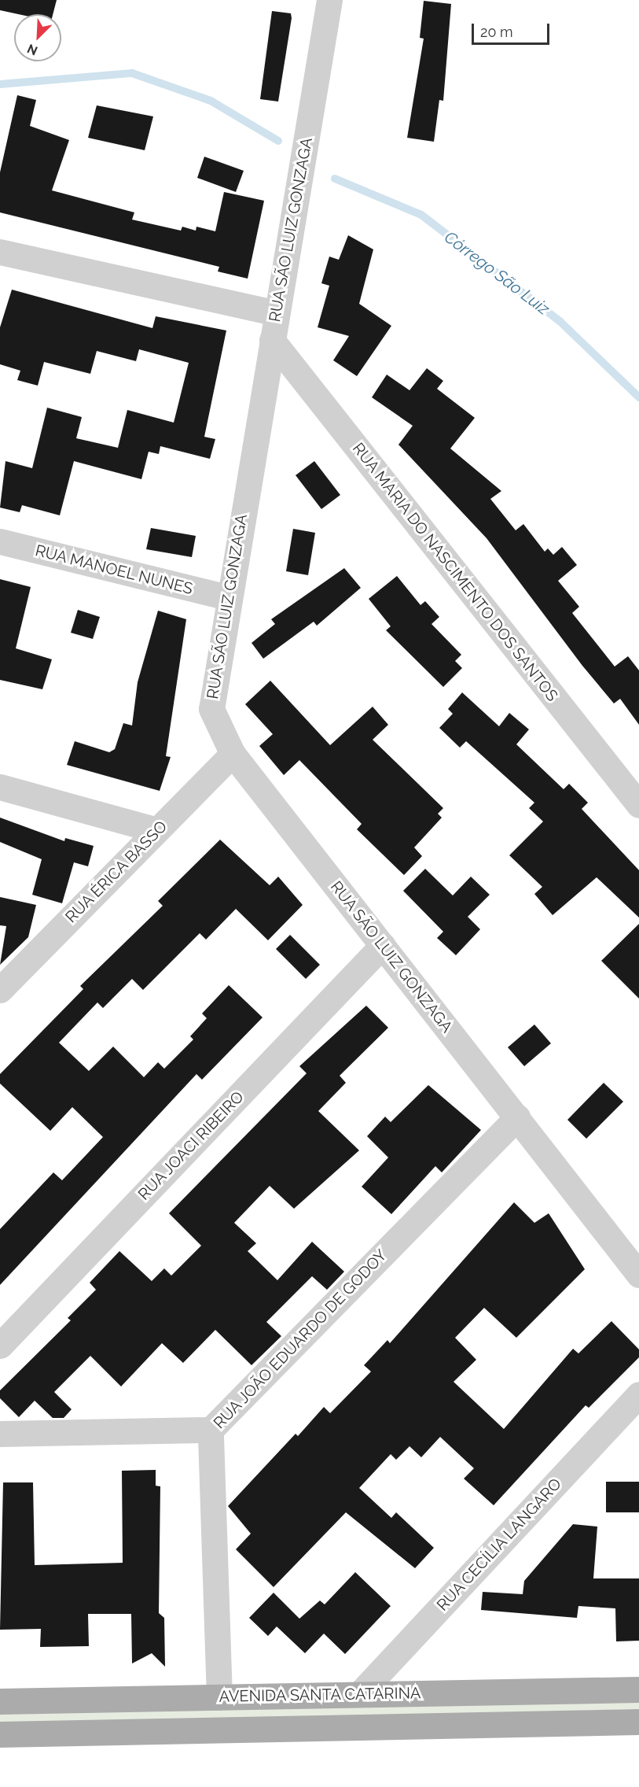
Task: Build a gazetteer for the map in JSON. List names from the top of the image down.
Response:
{
  "streets": {
    "main road": ["AVENIDA SANTA CATARINA"],
    "street": [
      "RUA SÃO LUIZ GONZAGA",
      "RUA MANOEL NUNES",
      "RUA MARIA DO NASCIMENTO DOS SANTOS",
      "RUA ÉRICA BASSO",
      "RUA JOACI RIBEIRO",
      "RUA JOÃO EDUARDO DE GODOY",
      "RUA CECÍLIA LANGARO"
    ]
  },
  "crossings": [
    ["RUA SÃO LUIZ GONZAGA", "RUA MANOEL NUNES"],
    ["RUA SÃO LUIZ GONZAGA", "RUA MARIA DO NASCIMENTO DOS SANTOS"],
    ["RUA SÃO LUIZ GONZAGA", "RUA ÉRICA BASSO"],
    ["RUA SÃO LUIZ GONZAGA", "RUA JOACI RIBEIRO"],
    ["RUA SÃO LUIZ GONZAGA", "RUA JOÃO EDUARDO DE GODOY"],
    ["RUA JOÃO EDUARDO DE GODOY", "AVENIDA SANTA CATARINA"],
    ["RUA CECÍLIA LANGARO", "AVENIDA SANTA CATARINA"]
  ],
  "water": ["Córrego São Luiz"],
  "scale_bar": "20 m",
  "north": "bottom left"
}
